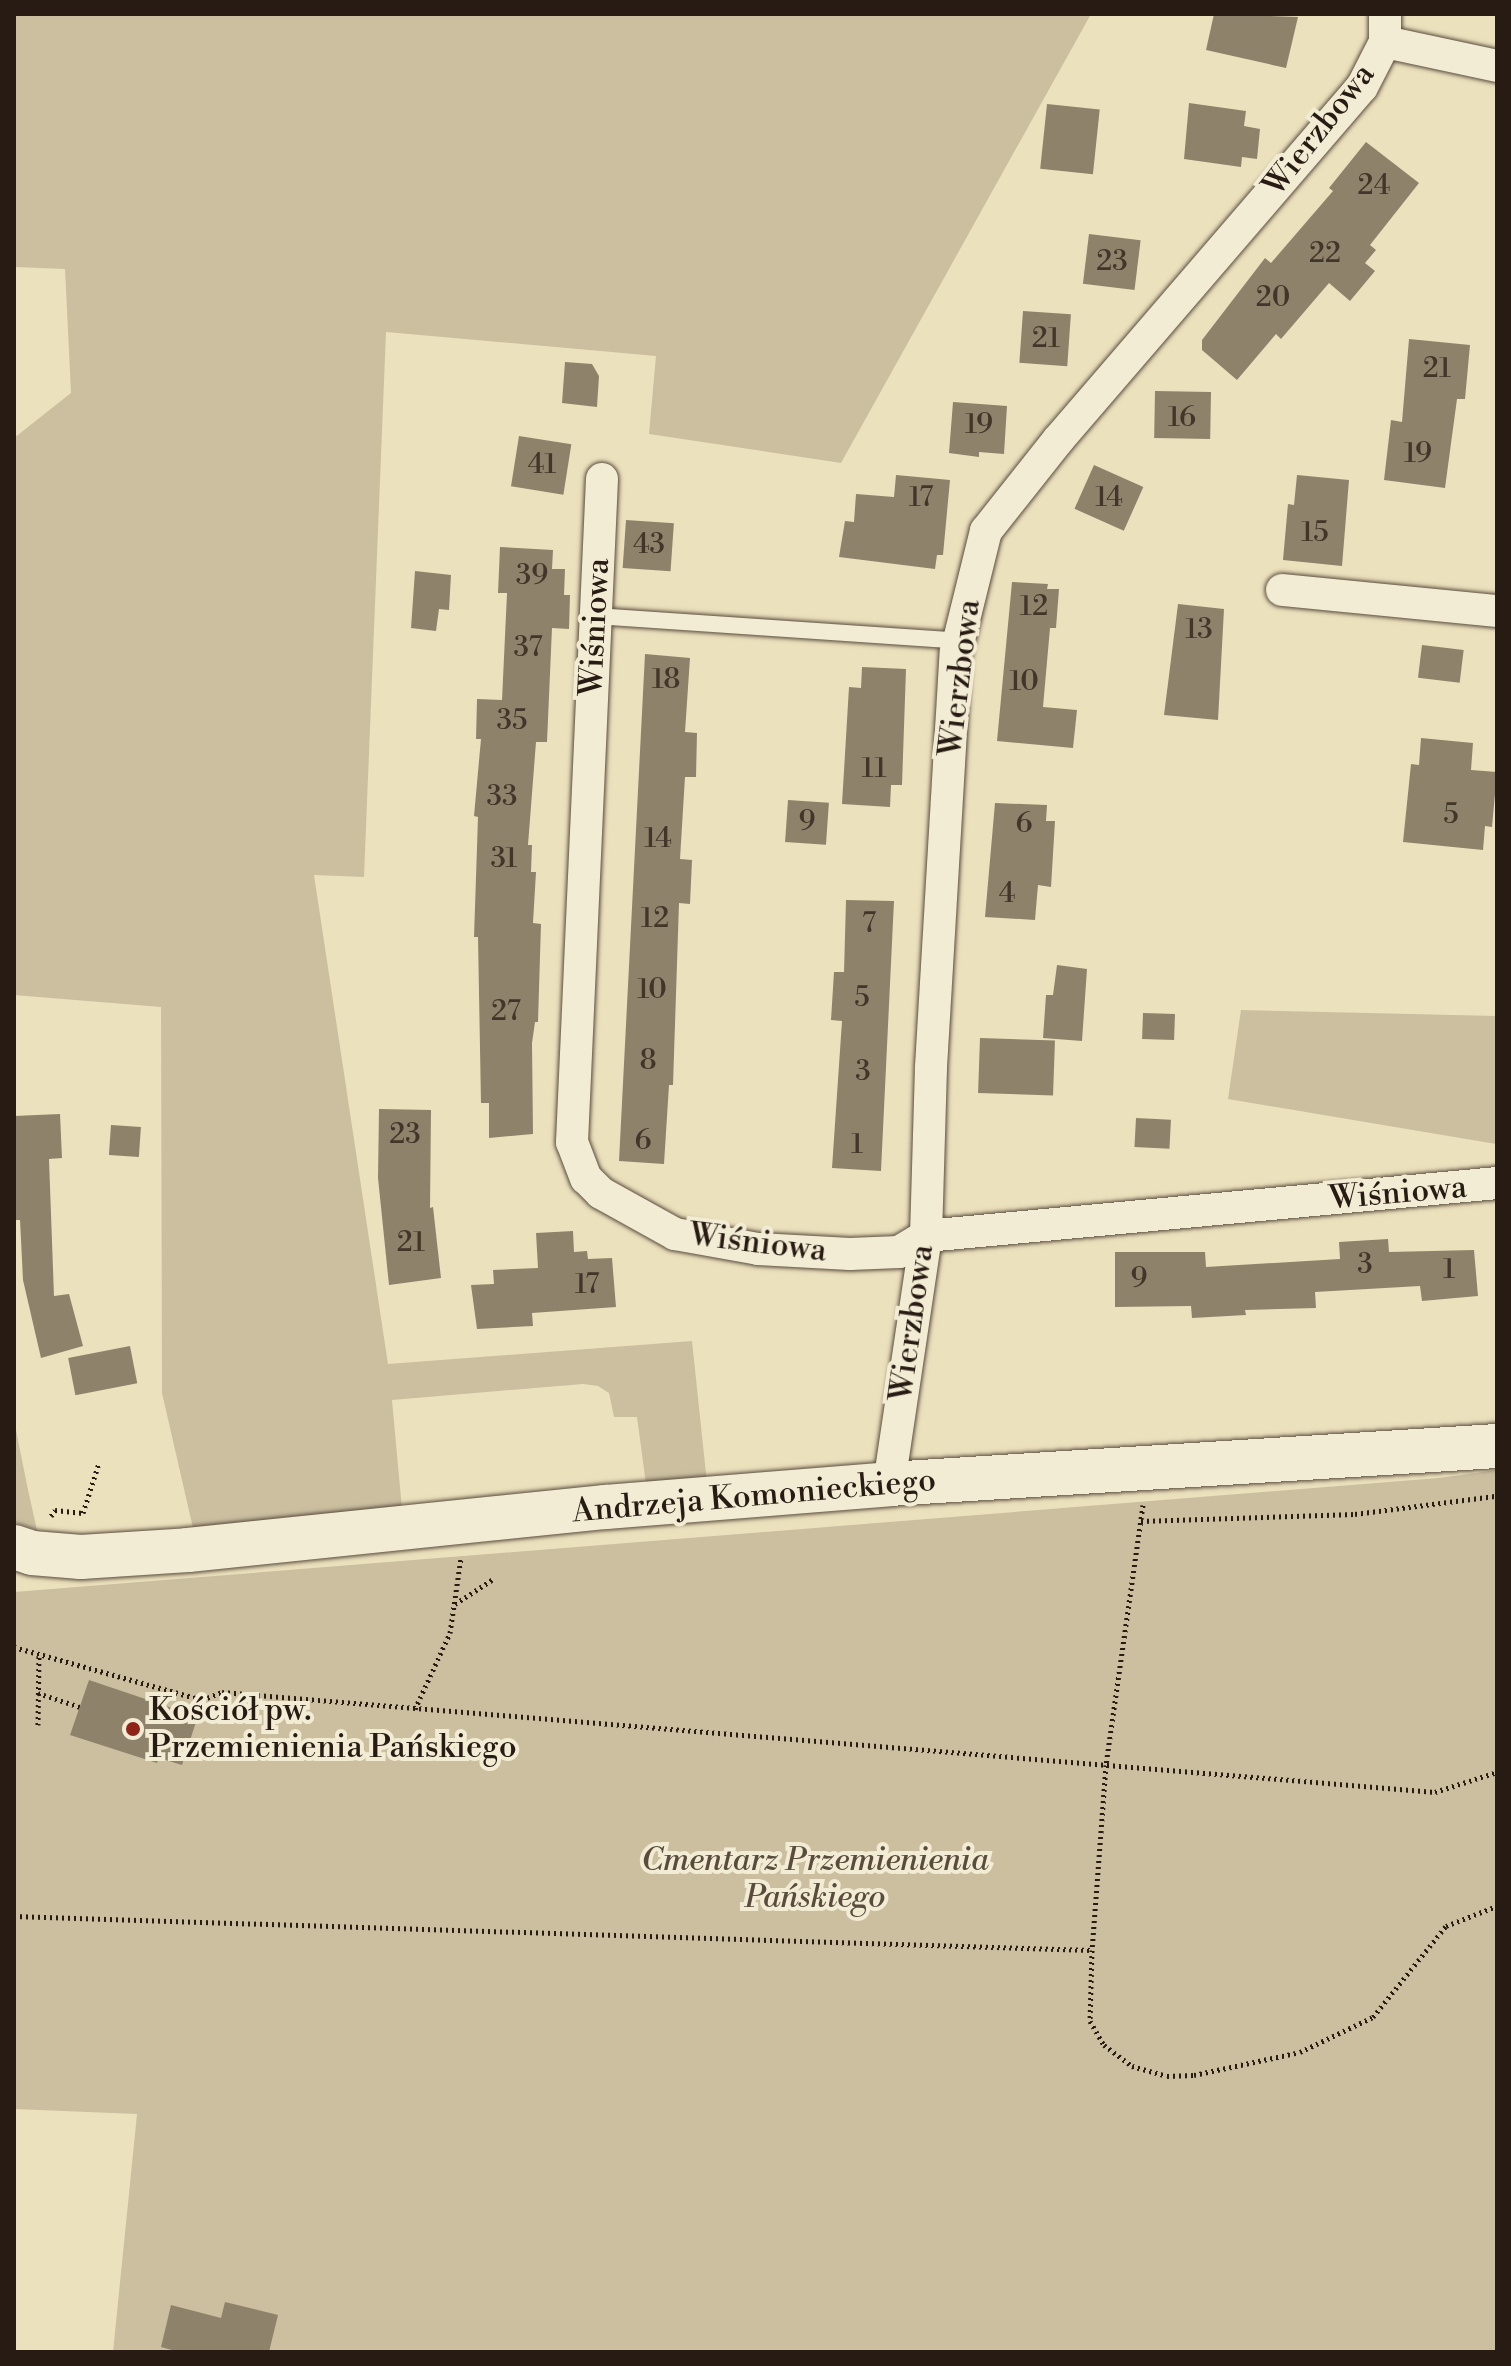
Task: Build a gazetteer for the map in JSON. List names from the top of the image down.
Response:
{
  "streets": {
    "street": ["Wierzbowa", "Wiśniowa", "Andrzeja Komonieckiego"]
  },
  "crossings": [
    ["Wierzbowa", "Wiśniowa"],
    ["Wierzbowa", "Andrzeja Komonieckiego"]
  ],
  "parks": ["Cmentarz Przemienienia Pańskiego"],
  "places": ["Kościół pw. Przemienienia Pańskiego"],
  "house_numbers": [
    "24",
    "22",
    "23",
    "20",
    "21",
    "21",
    "16",
    "19",
    "19",
    "41",
    "17",
    "14",
    "15",
    "43",
    "39",
    "12",
    "13",
    "37",
    "18",
    "10",
    "35",
    "11",
    "33",
    "5",
    "9",
    "6",
    "14",
    "31",
    "4",
    "12",
    "7",
    "10",
    "5",
    "27",
    "8",
    "3",
    "23",
    "6",
    "1",
    "21",
    "3",
    "1",
    "9",
    "17"
  ]
}
